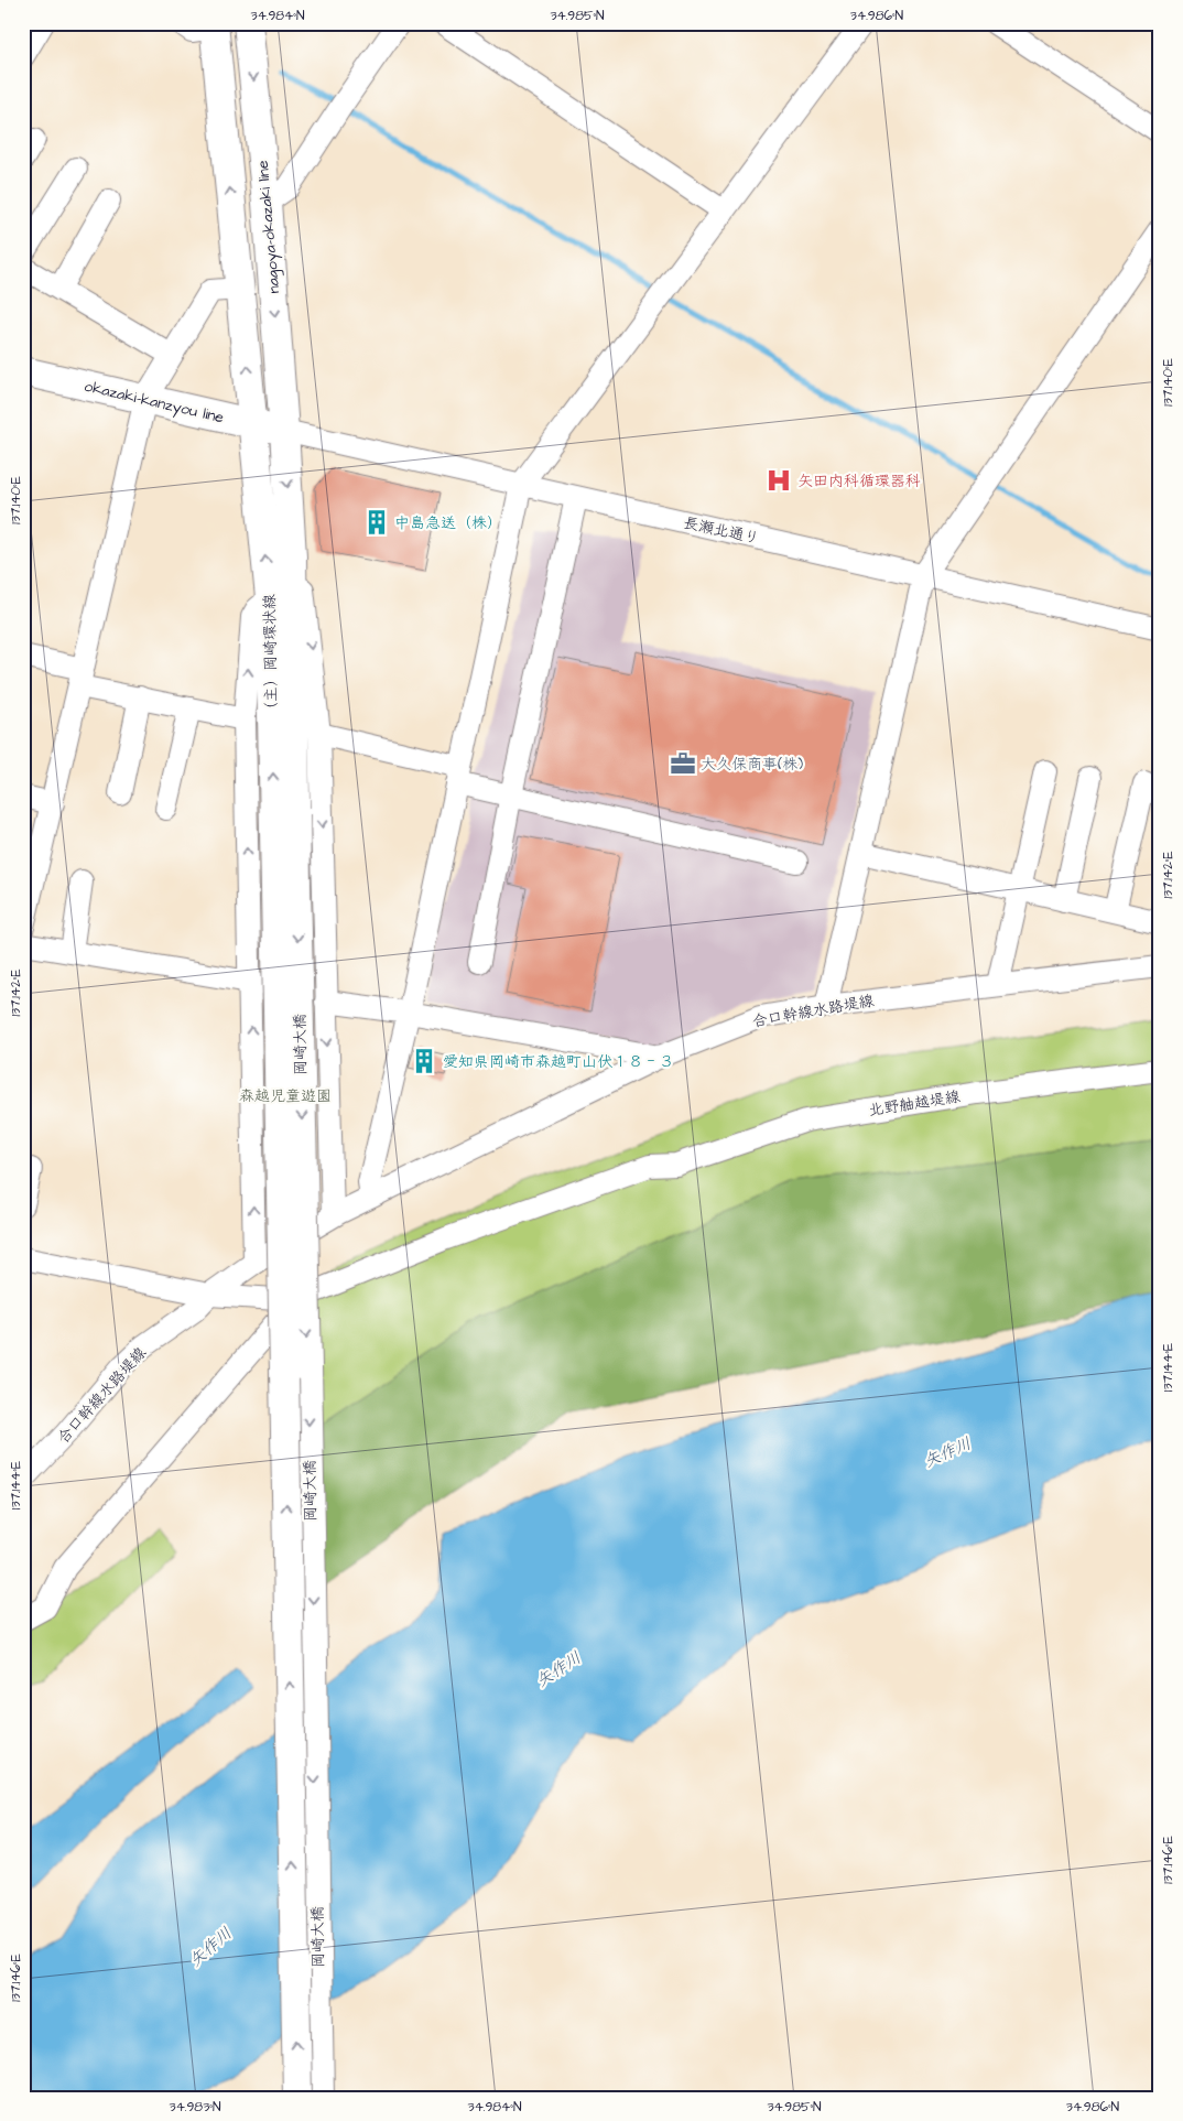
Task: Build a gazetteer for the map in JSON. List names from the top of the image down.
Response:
{
  "streets": {
    "main road": [
      "nagoya-okazaki line",
      "okazaki-kanzyou line",
      "（主）岡崎環状線",
      "岡崎大橋"
    ],
    "street": ["長瀬北通り", "合口幹線水路堤線", "北野舳越堤線"]
  },
  "crossings": [
    ["nagoya-okazaki line", "okazaki-kanzyou line"],
    ["nagoya-okazaki line", "長瀬北通り"],
    ["nagoya-okazaki line", "（主）岡崎環状線"],
    ["okazaki-kanzyou line", "長瀬北通り"],
    ["okazaki-kanzyou line", "（主）岡崎環状線"],
    ["長瀬北通り", "（主）岡崎環状線"],
    ["（主）岡崎環状線", "岡崎大橋"]
  ],
  "water": ["矢作川"],
  "parks": ["森越児童遊園"],
  "places": {
    "hospital": ["矢田内科循環器科"],
    "building": ["中島急送（株）", "愛知県岡崎市森越町山伏１８‐３"],
    "office": ["大久保商事(株)"]
  },
  "coordinates": [
    "34.984°N",
    "34.985°N",
    "34.986°N",
    "137.140°E",
    "137.142°E",
    "137.144°E",
    "137.146°E",
    "34.983°N"
  ]
}
